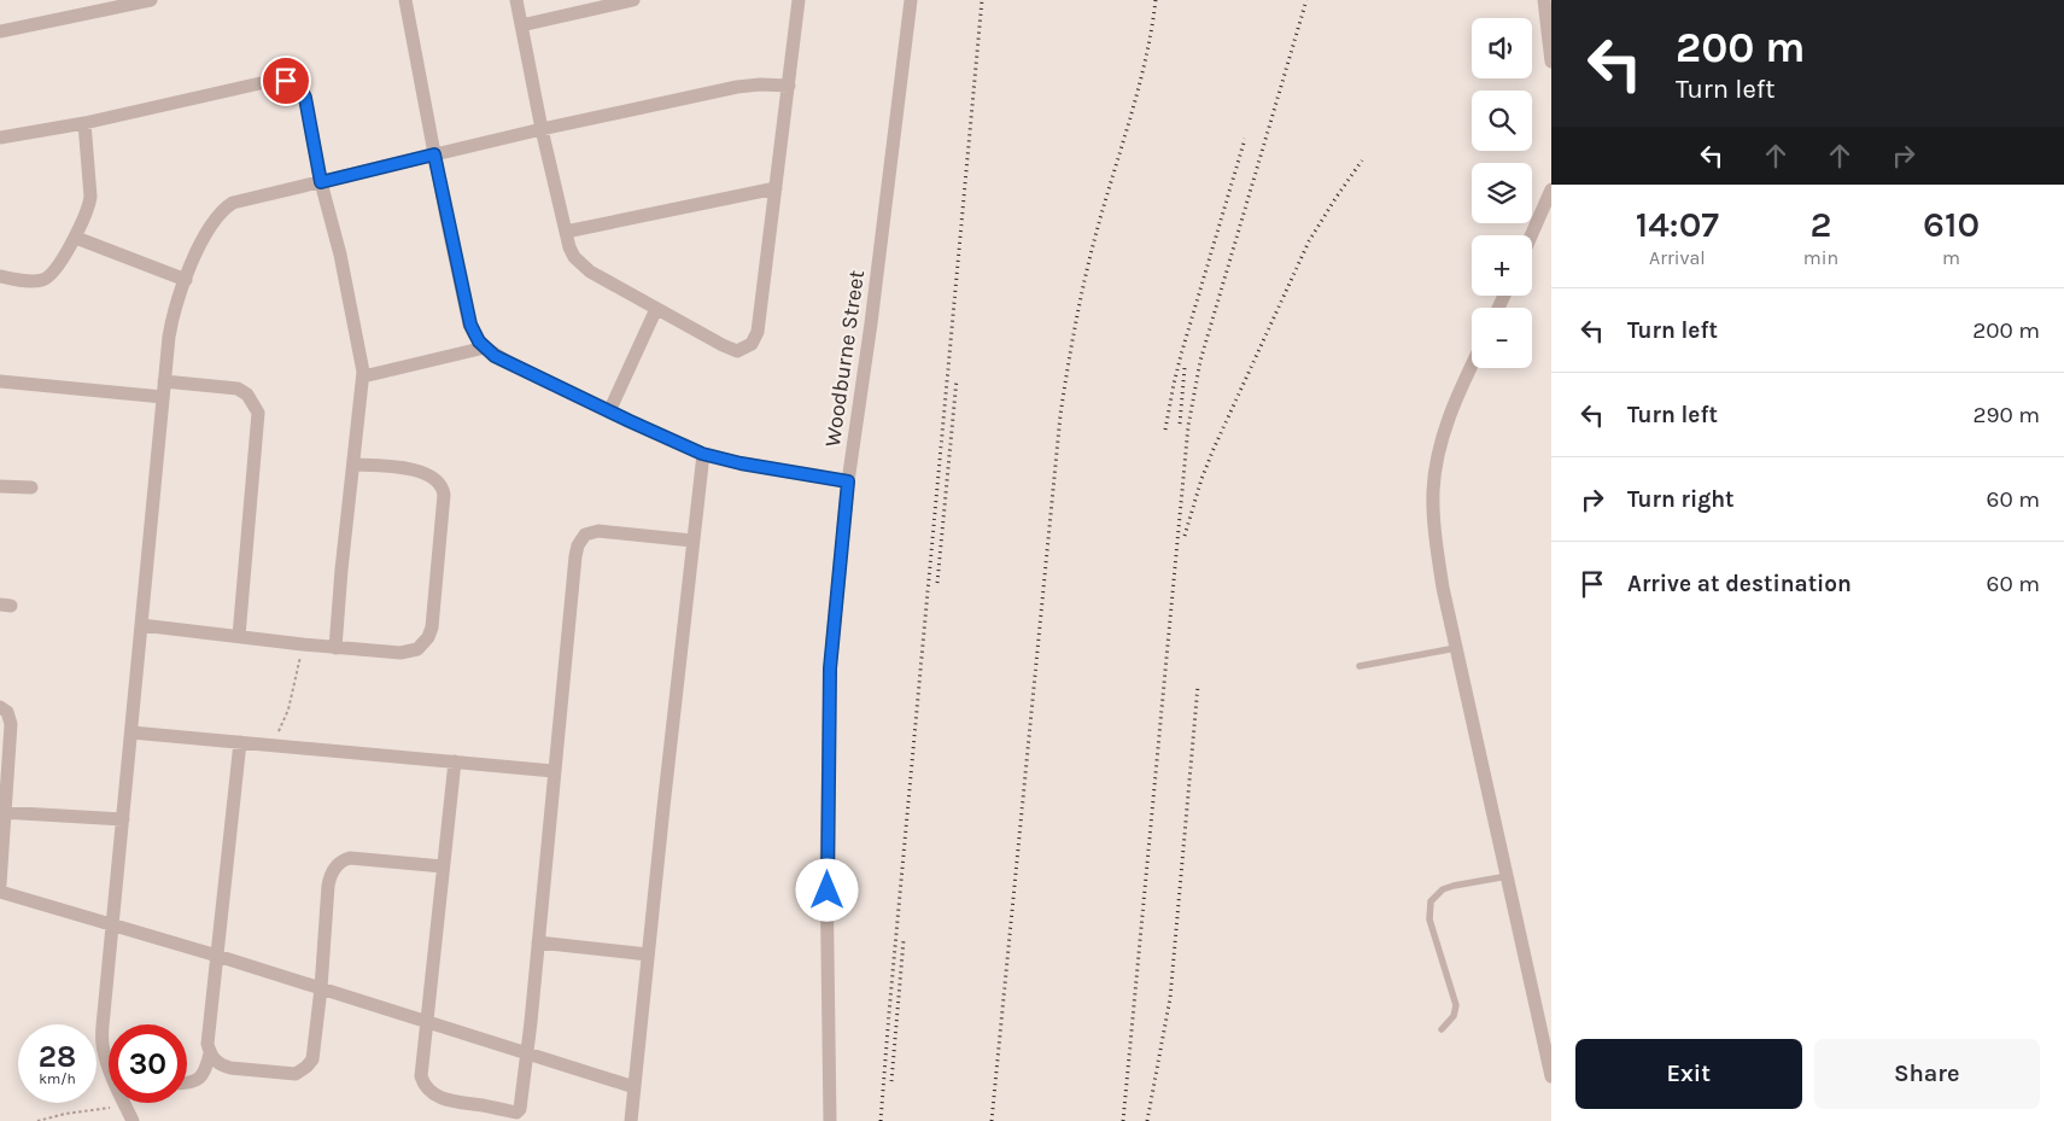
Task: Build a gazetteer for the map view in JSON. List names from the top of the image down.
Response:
{
  "streets": {
    "street": ["Woodburne Street"]
  },
  "page": {
    "turn": ["200 m", "Turn left"],
    "map_buttons": ["+", "−"],
    "eta": [
      "14:07",
      "Arrival",
      "2",
      "min",
      "610",
      "m"
    ],
    "list": [
      {
        "name": "Turn left",
        "value": "200 m"
      },
      {
        "name": "Turn left",
        "value": "290 m"
      },
      {
        "name": "Turn right",
        "value": "60 m"
      },
      {
        "name": "Arrive at destination",
        "value": "60 m"
      }
    ],
    "speed": "28 km/h",
    "limit": "30",
    "buttons": ["Exit", "Share"]
  }
}
